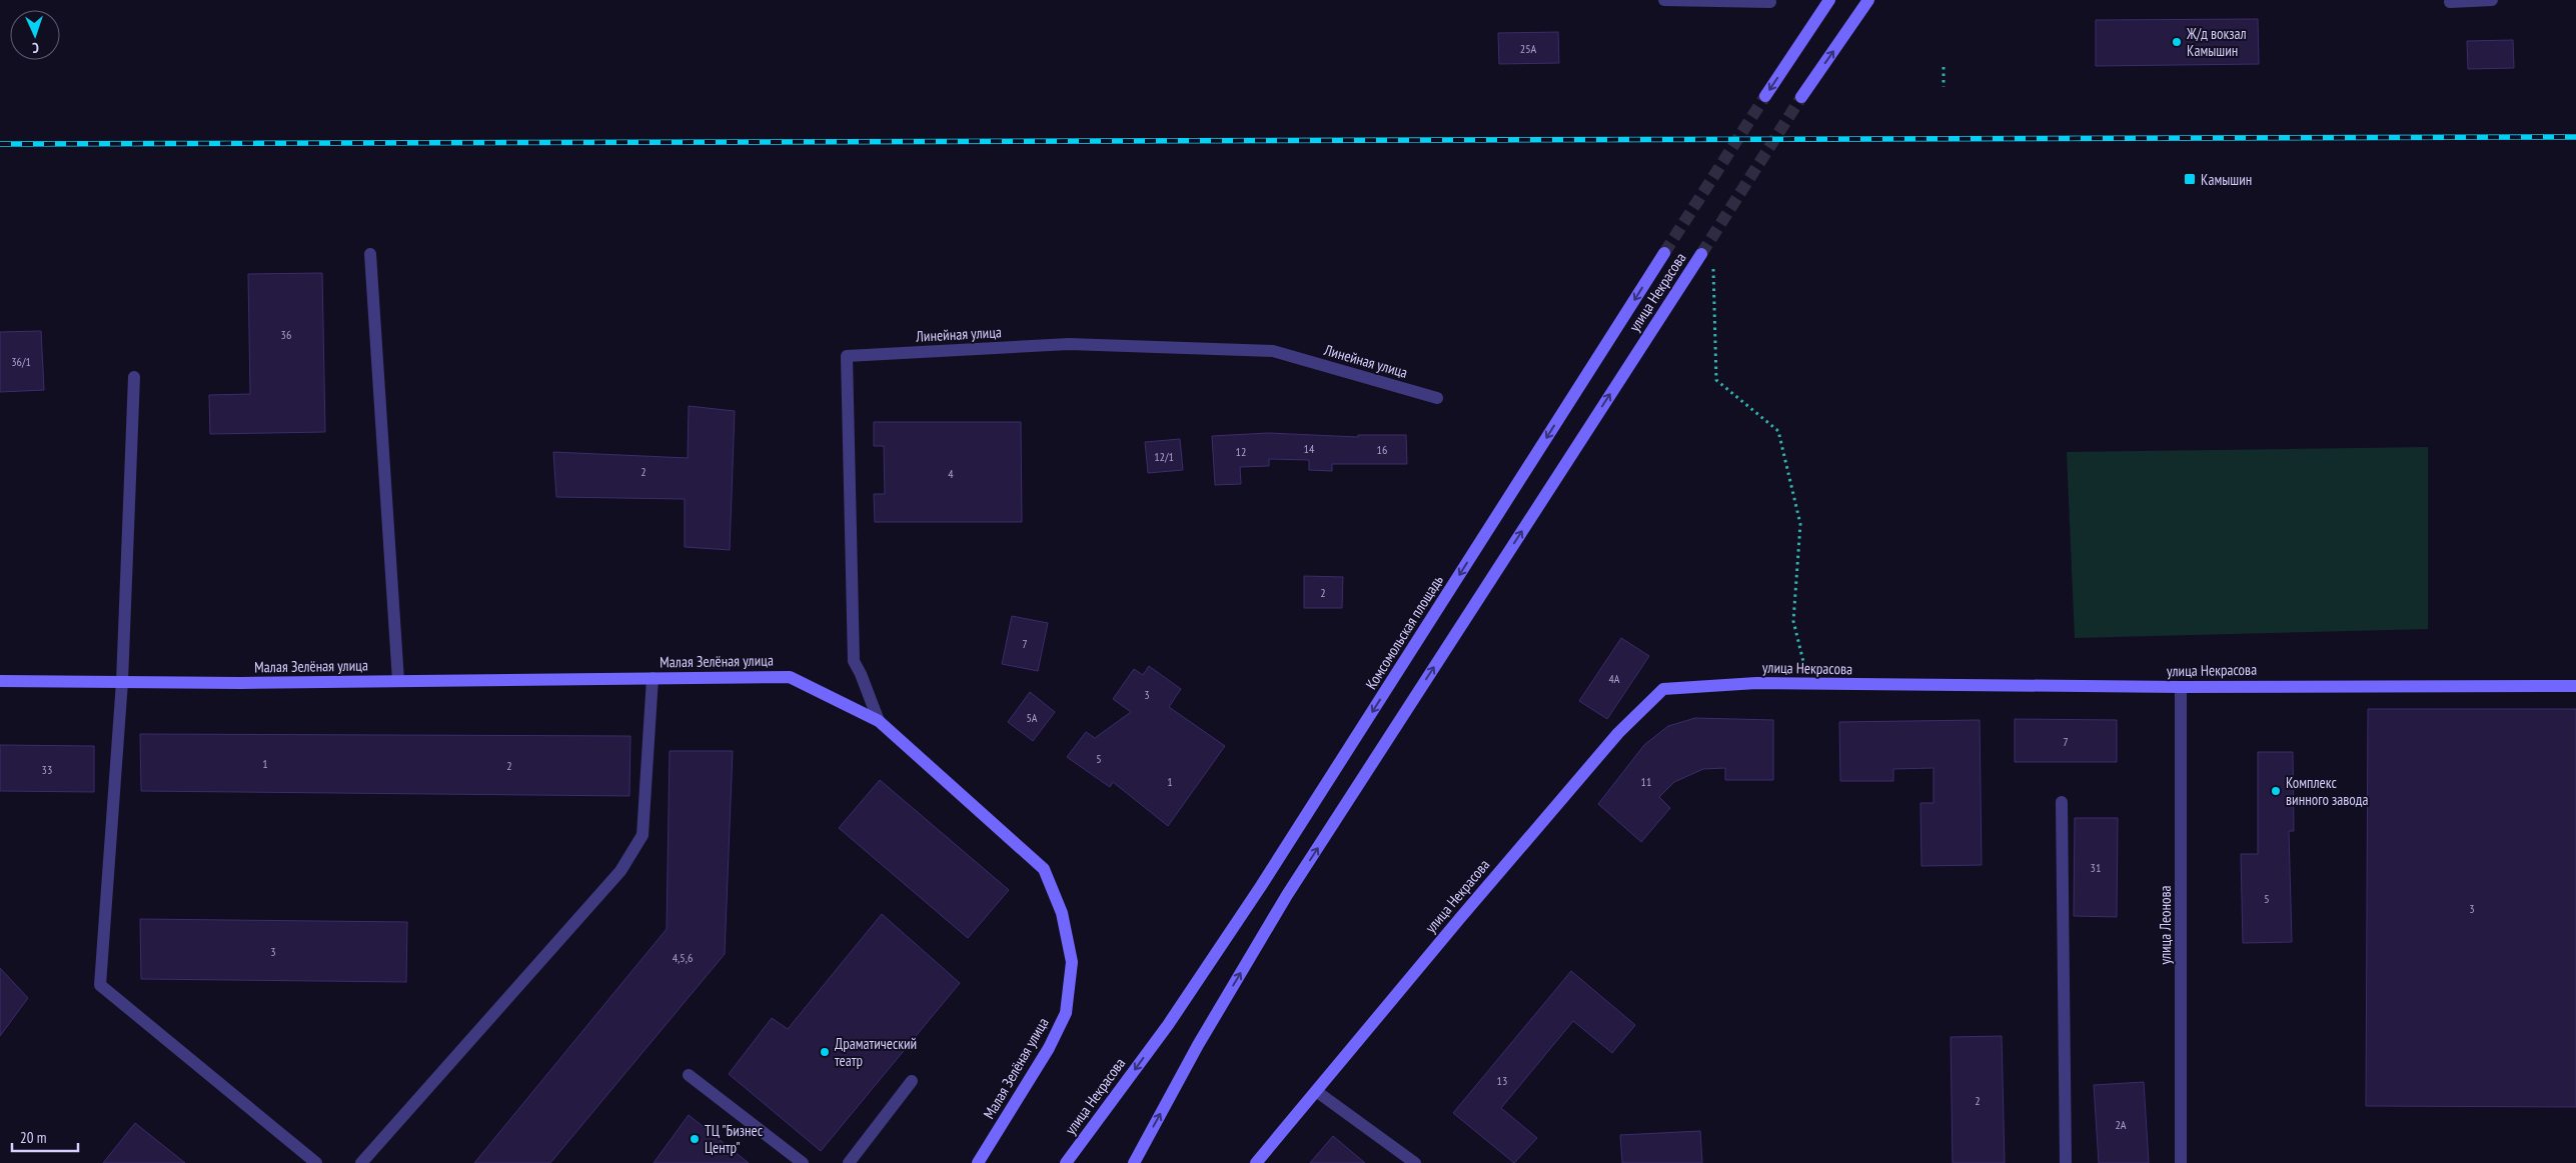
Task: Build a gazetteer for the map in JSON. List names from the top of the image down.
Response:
{
  "streets": {
    "street": [
      "улица Некрасова",
      "Линейная улица",
      "Комсомольская площадь",
      "Малая Зелёная улица",
      "улица Леонова"
    ]
  },
  "crossings": [
    ["улица Некрасова", "Комсомольская площадь"],
    ["улица Некрасова", "улица Леонова"],
    ["Линейная улица", "Малая Зелёная улица"]
  ],
  "one_way": ["Комсомольская площадь"],
  "places": {
    "other": [
      "Ж/д вокзал Камышин",
      "Комплекс винного завода",
      "Драматический театр",
      "ТЦ \"Бизнес Центр\""
    ],
    "transit": ["Камышин"]
  },
  "house_numbers": [
    "25А",
    "36",
    "36/1",
    "14",
    "16",
    "12",
    "12/1",
    "2",
    "4",
    "2",
    "7",
    "4А",
    "3",
    "5А",
    "7",
    "5",
    "1",
    "2",
    "33",
    "1",
    "11",
    "31",
    "5",
    "3",
    "3",
    "4,5,6",
    "13",
    "2",
    "2А"
  ],
  "scale_bar": "20 m",
  "north": "bottom"
}
